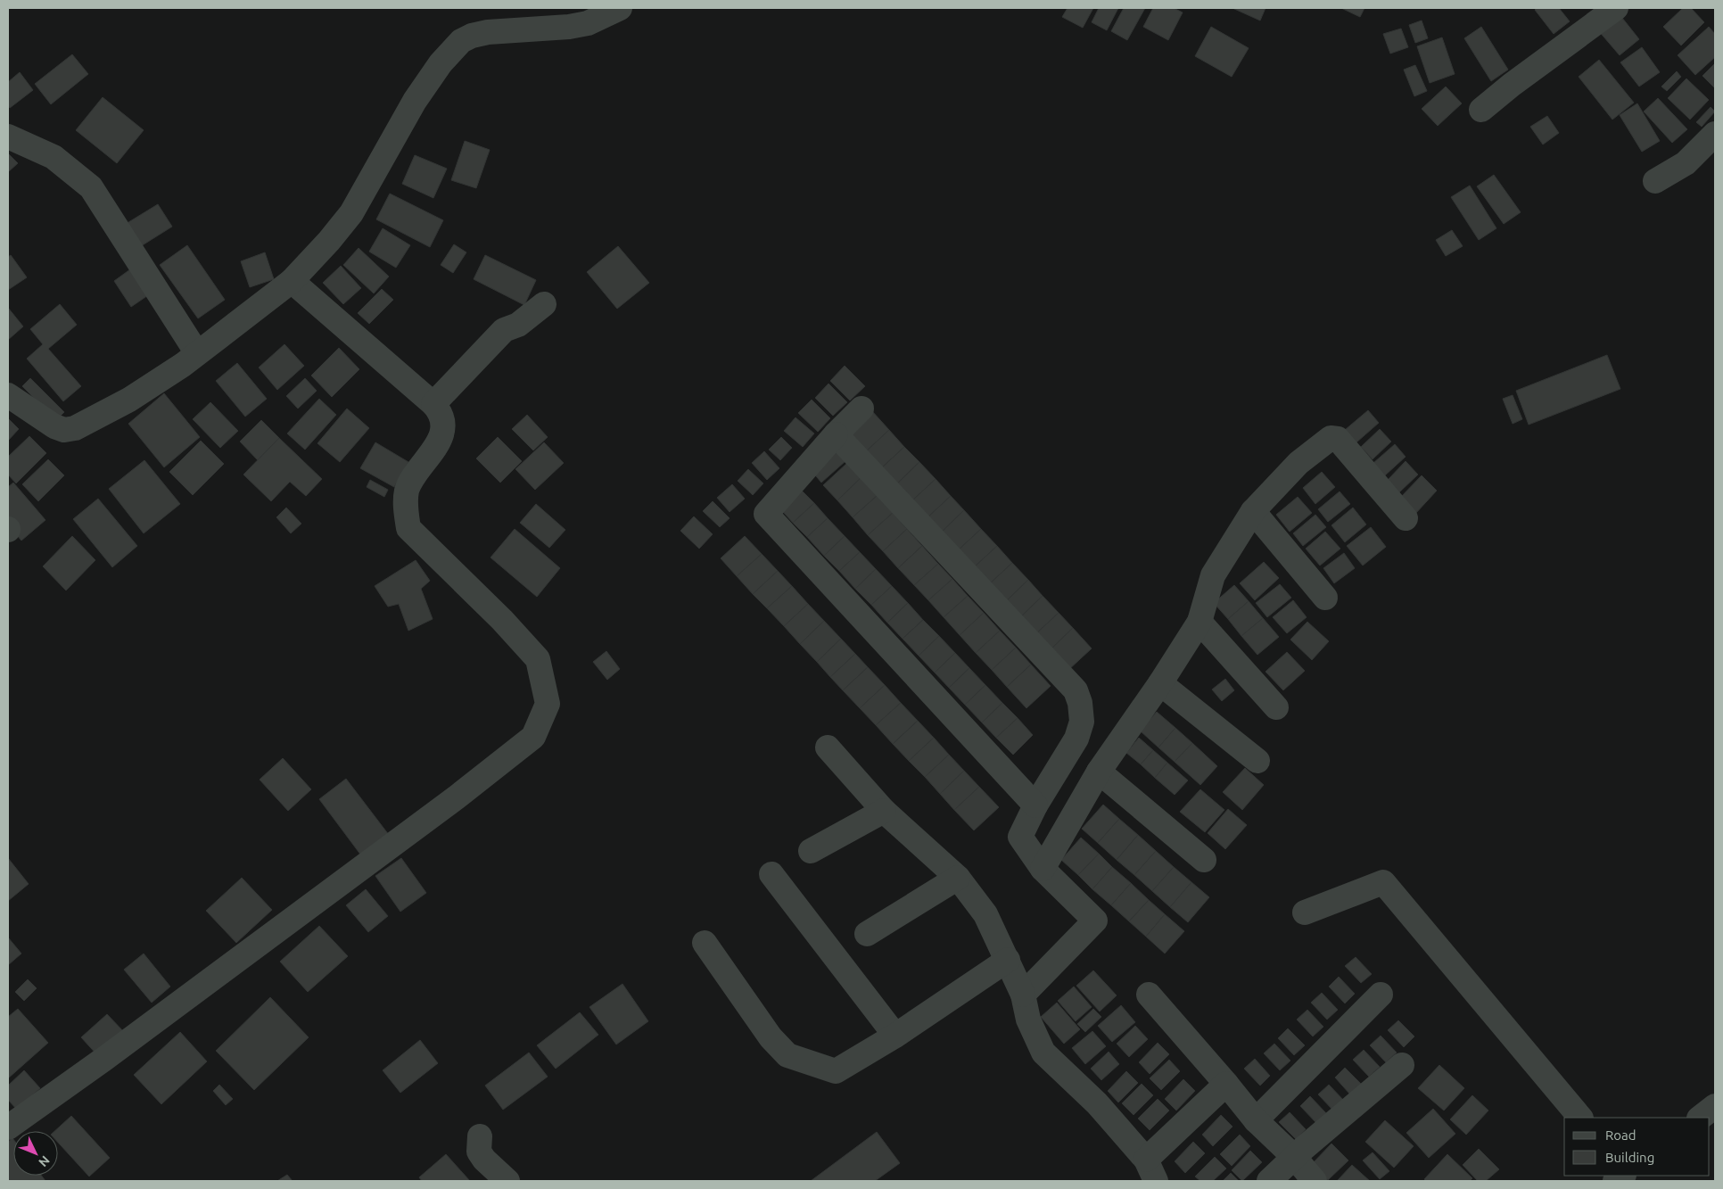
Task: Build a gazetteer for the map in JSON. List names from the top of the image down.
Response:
{
  "legend": ["Road", "Building"],
  "north": "bottom right"
}
